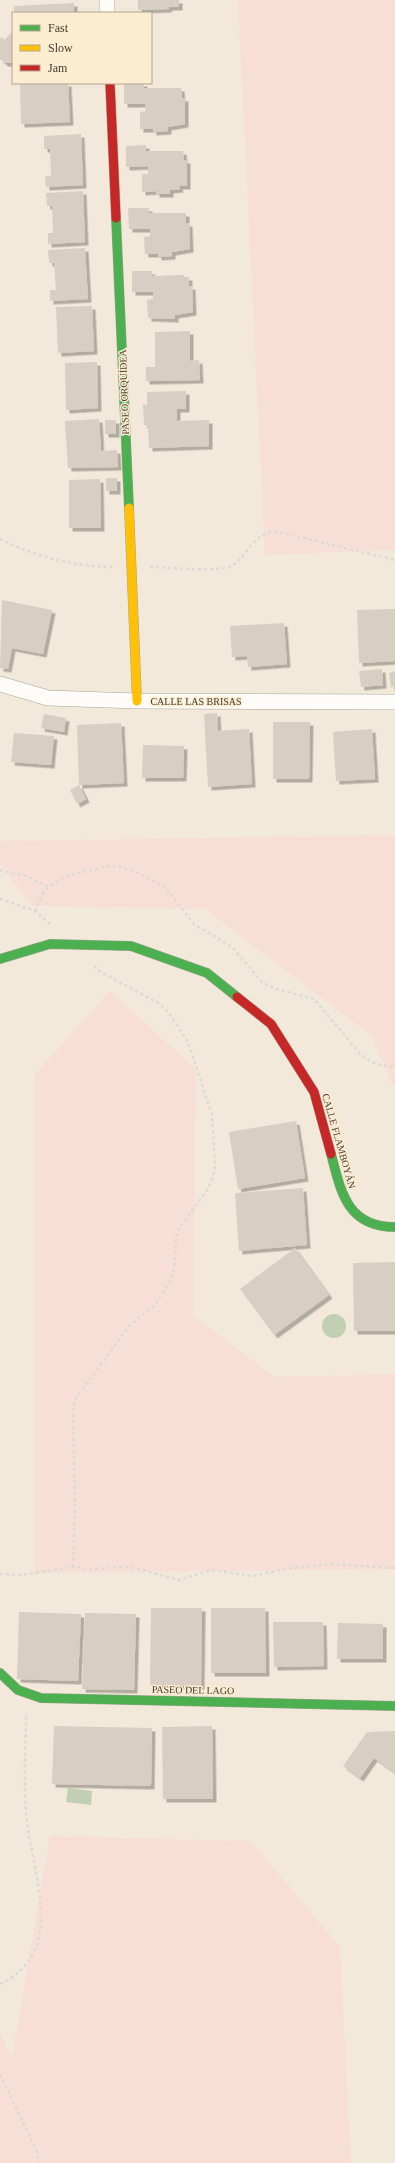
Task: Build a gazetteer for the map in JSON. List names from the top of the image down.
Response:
{
  "streets": {
    "street": [
      "PASEO ORQUÍDEA",
      "CALLE LAS BRISAS",
      "CALLE FLAMBOYÁN",
      "PASEO DEL LAGO"
    ]
  },
  "crossings": [
    ["PASEO ORQUÍDEA", "CALLE LAS BRISAS"]
  ],
  "legend": ["Fast", "Slow", "Jam"]
}
